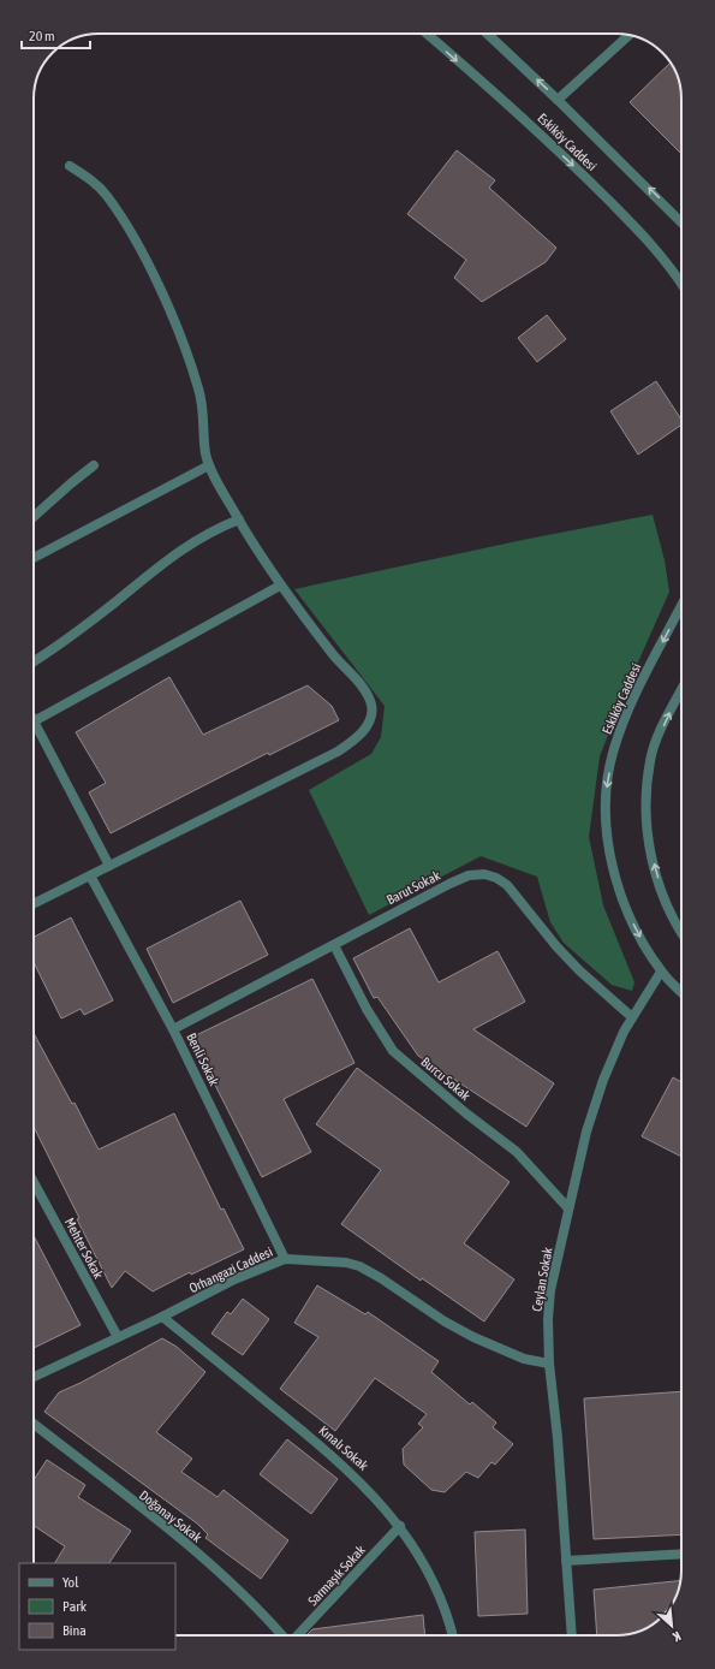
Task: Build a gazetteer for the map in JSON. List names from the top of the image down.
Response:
{
  "streets": {
    "street": [
      "Eskiköy Caddesi",
      "Barut Sokak",
      "Benli Sokak",
      "Burcu Sokak",
      "Mehter Sokak",
      "Orhangazi Caddesi",
      "Ceylan Sokak",
      "Kınalı Sokak",
      "Doğanay Sokak",
      "Sarmaşık Sokak"
    ]
  },
  "crossings": [
    ["Eskiköy Caddesi", "Ceylan Sokak"],
    ["Barut Sokak", "Benli Sokak"],
    ["Barut Sokak", "Burcu Sokak"],
    ["Barut Sokak", "Ceylan Sokak"],
    ["Benli Sokak", "Orhangazi Caddesi"],
    ["Burcu Sokak", "Ceylan Sokak"],
    ["Mehter Sokak", "Orhangazi Caddesi"],
    ["Orhangazi Caddesi", "Ceylan Sokak"],
    ["Orhangazi Caddesi", "Kınalı Sokak"],
    ["Kınalı Sokak", "Sarmaşık Sokak"]
  ],
  "one_way": ["Eskiköy Caddesi"],
  "legend": ["Yol", "Park", "Bina"],
  "scale_bar": "20 m",
  "north": "bottom right"
}
